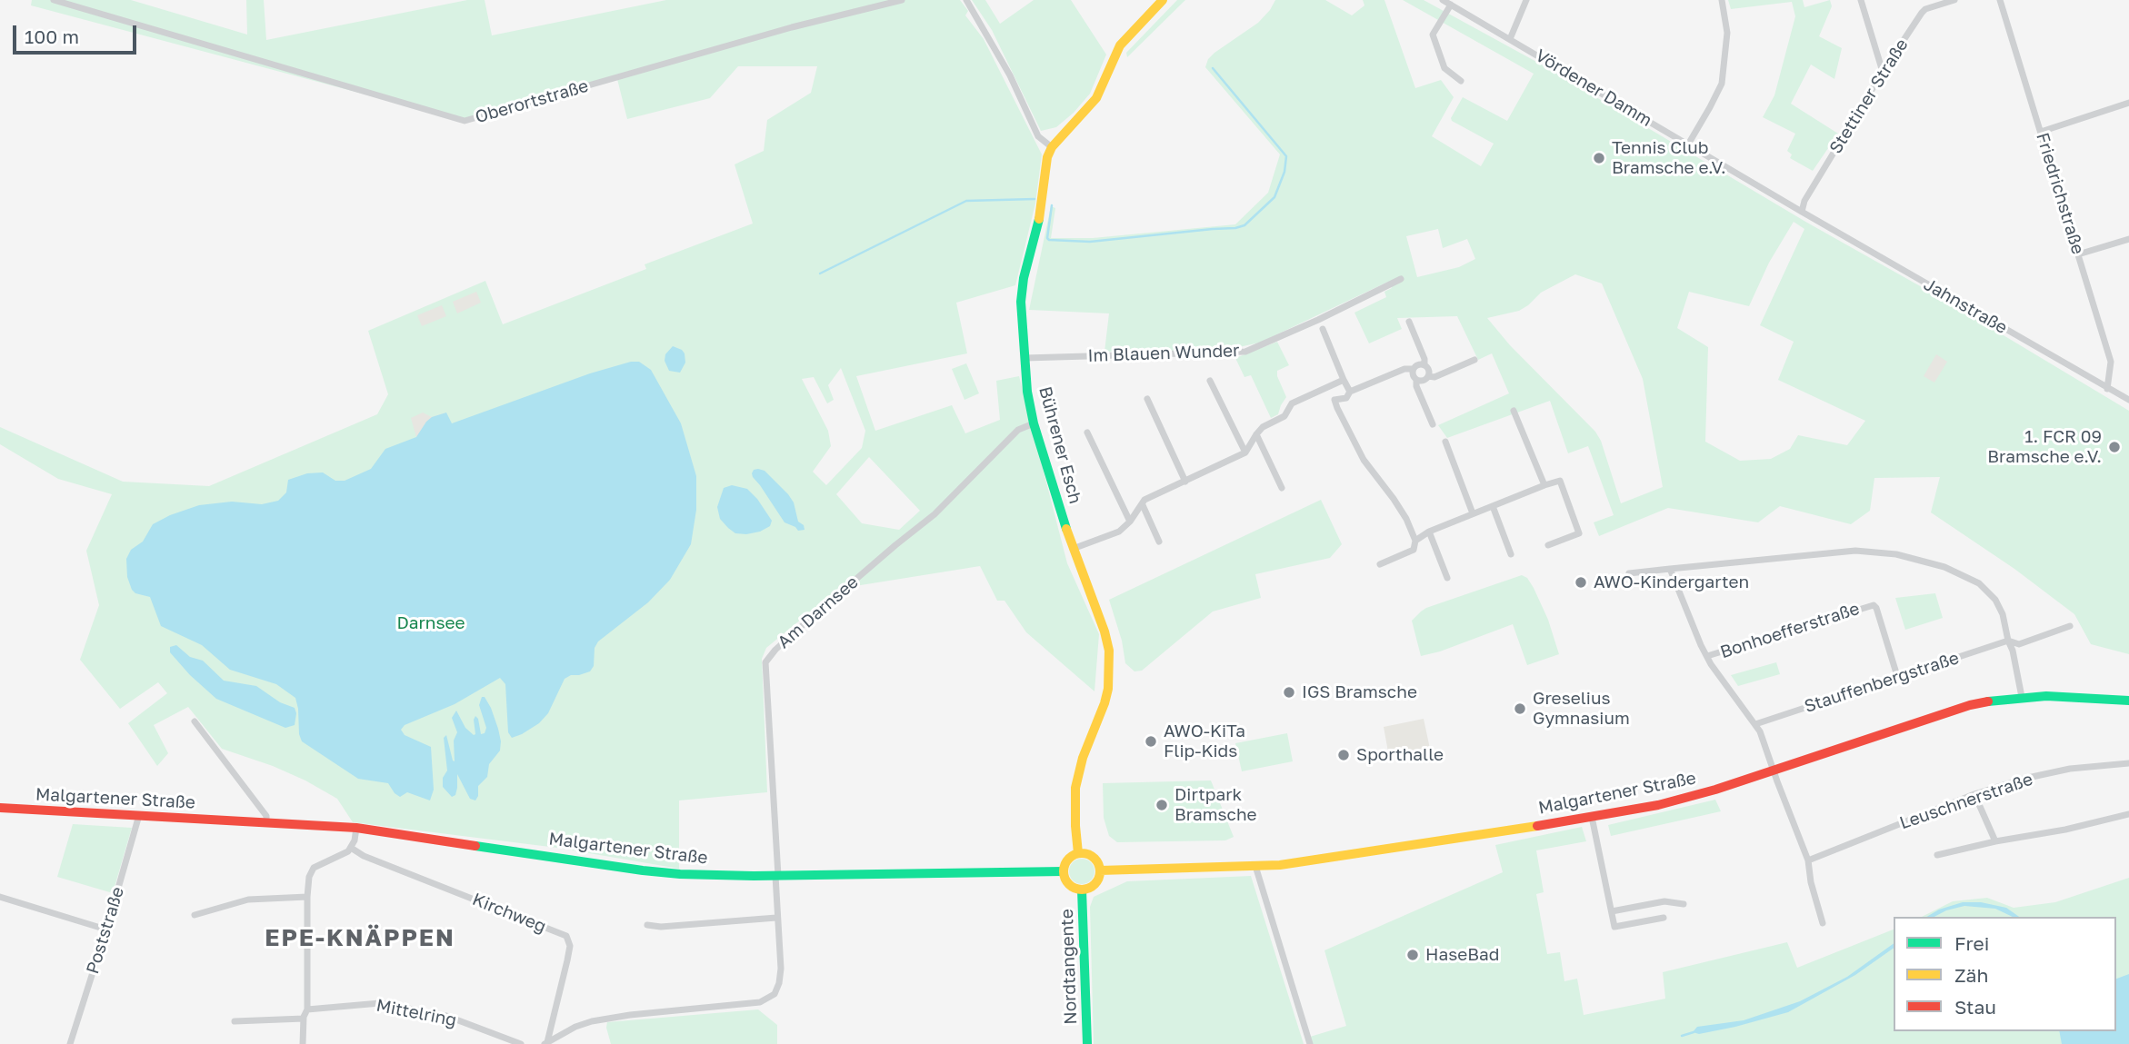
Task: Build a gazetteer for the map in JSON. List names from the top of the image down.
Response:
{
  "streets": {
    "street": [
      "Vördener Damm",
      "Stettiner Straße",
      "Oberortstraße",
      "Friedrichstraße",
      "Jahnstraße",
      "Im Blauen Wunder",
      "Bührener Esch",
      "Am Darnsee",
      "Bonhoefferstraße",
      "Stauffenbergstraße",
      "Malgartener Straße",
      "Leuschnerstraße",
      "Kirchweg",
      "Poststraße",
      "Nordtangente",
      "Mittelring"
    ]
  },
  "crossings": [
    ["Vördener Damm", "Stettiner Straße"],
    ["Vördener Damm", "Jahnstraße"],
    ["Stettiner Straße", "Jahnstraße"],
    ["Friedrichstraße", "Jahnstraße"],
    ["Im Blauen Wunder", "Bührener Esch"],
    ["Bührener Esch", "Am Darnsee"],
    ["Bührener Esch", "Malgartener Straße"],
    ["Bührener Esch", "Nordtangente"],
    ["Am Darnsee", "Malgartener Straße"],
    ["Bonhoefferstraße", "Stauffenbergstraße"],
    ["Malgartener Straße", "Poststraße"],
    ["Malgartener Straße", "Nordtangente"]
  ],
  "districts": ["EPE-KNÄPPEN"],
  "parks": ["Darnsee"],
  "places": [
    "Tennis Club Bramsche e.V.",
    "1. FCR 09 Bramsche e.V.",
    "AWO-Kindergarten",
    "IGS Bramsche",
    "Greselius Gymnasium",
    "AWO-KiTa Flip-Kids",
    "Sporthalle",
    "Dirtpark Bramsche",
    "HaseBad"
  ],
  "legend": ["Frei", "Zäh", "Stau"],
  "scale_bar": "100 m"
}
